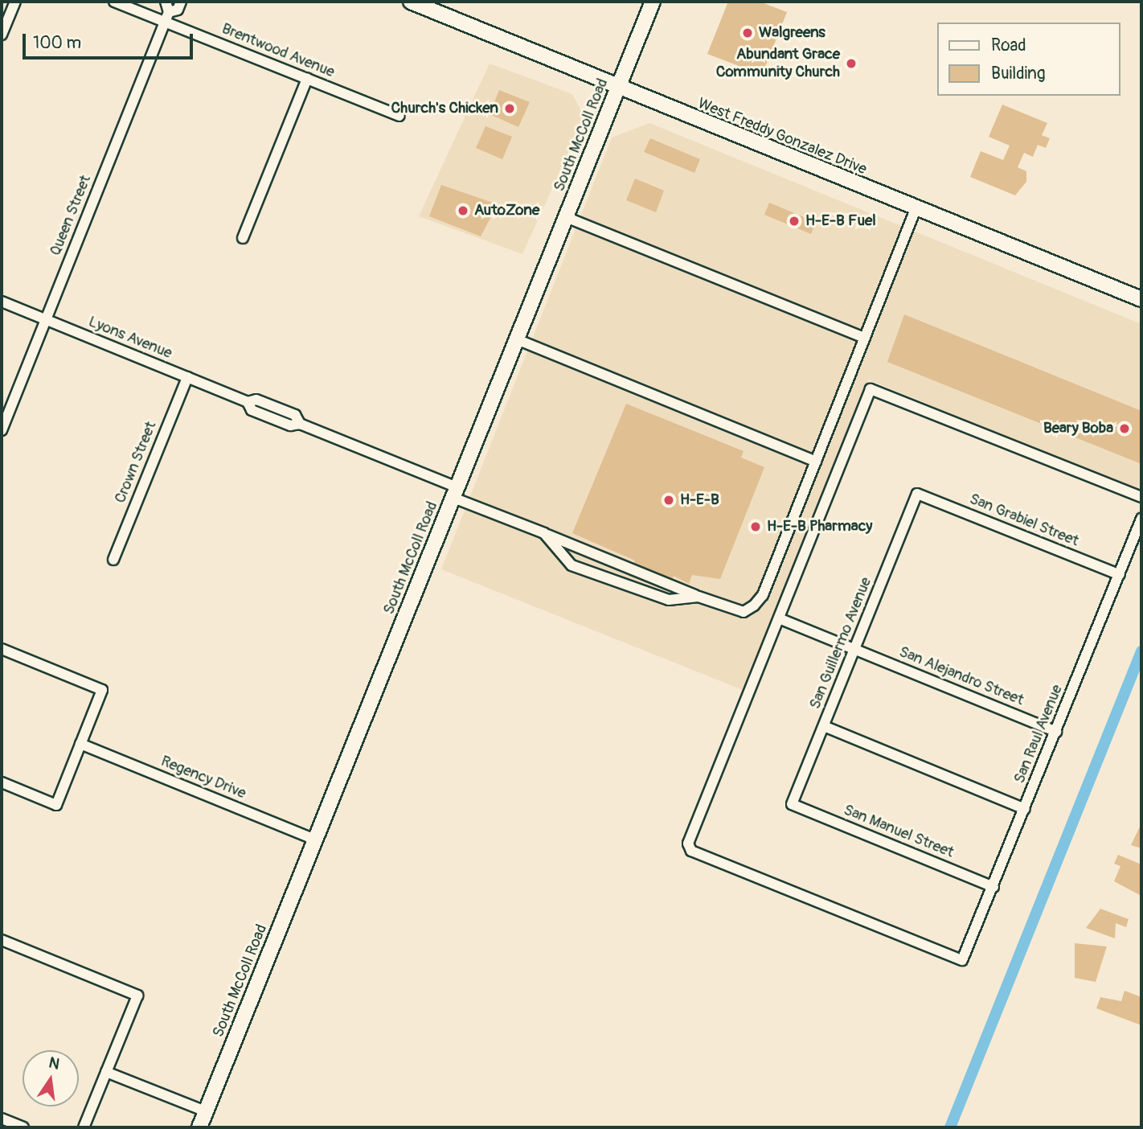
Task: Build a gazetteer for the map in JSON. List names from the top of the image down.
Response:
{
  "streets": {
    "main road": ["South McColl Road", "West Freddy Gonzalez Drive"],
    "street": [
      "Brentwood Avenue",
      "Queen Street",
      "Lyons Avenue",
      "Crown Street",
      "San Grabiel Street",
      "San Guillermo Avenue",
      "San Alejandro Street",
      "San Raul Avenue",
      "Regency Drive",
      "San Manuel Street"
    ]
  },
  "crossings": [
    ["Brentwood Avenue", "Queen Street"],
    ["South McColl Road", "West Freddy Gonzalez Drive"],
    ["South McColl Road", "Lyons Avenue"],
    ["South McColl Road", "Regency Drive"],
    ["Queen Street", "Lyons Avenue"],
    ["Lyons Avenue", "Crown Street"],
    ["San Grabiel Street", "San Guillermo Avenue"],
    ["San Grabiel Street", "San Raul Avenue"],
    ["San Guillermo Avenue", "San Alejandro Street"],
    ["San Guillermo Avenue", "San Manuel Street"],
    ["San Alejandro Street", "San Raul Avenue"],
    ["San Raul Avenue", "San Manuel Street"]
  ],
  "places": [
    "Walgreens",
    "Abundant Grace Community Church",
    "Church's Chicken",
    "AutoZone",
    "H-E-B Fuel",
    "Beary Boba",
    "H-E-B",
    "H-E-B Pharmacy"
  ],
  "legend": ["Road", "Building"],
  "scale_bar": "100 m",
  "north": "top"
}
